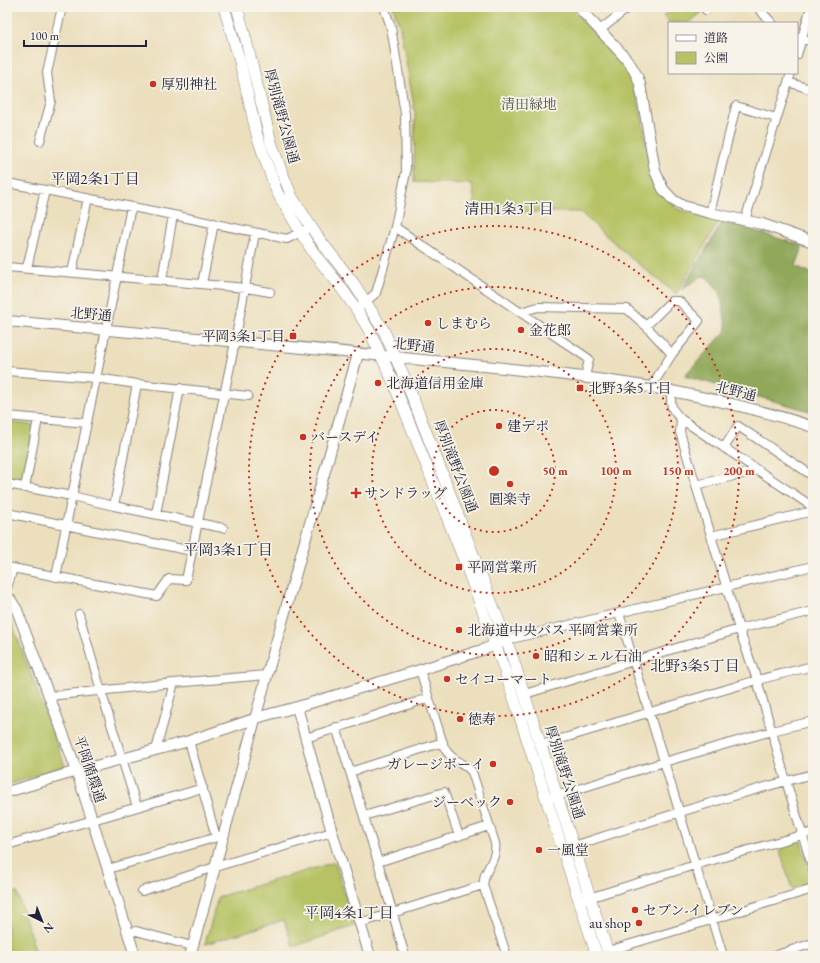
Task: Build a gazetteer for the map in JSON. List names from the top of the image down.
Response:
{
  "streets": {
    "main road": ["厚別滝野公園通"],
    "street": ["北野通", "平岡循環通"]
  },
  "crossings": [
    ["厚別滝野公園通", "北野通"]
  ],
  "districts": [
    "平岡2条1丁目",
    "清田1条3丁目",
    "平岡3条1丁目",
    "北野3条5丁目",
    "平岡4条1丁目"
  ],
  "parks": ["清田緑地"],
  "places": {
    "other": [
      "厚別神社",
      "しまむら",
      "金花郎",
      "北海道信用金庫",
      "建デポ",
      "バースデイ",
      "圓楽寺",
      "北海道中央バス 平岡営業所",
      "昭和シェル石油",
      "セイコーマート",
      "徳寿",
      "ガレージボーイ",
      "ジーベック",
      "一風堂",
      "セブン-イレブン",
      "au shop"
    ],
    "transit": ["平岡3条1丁目", "北野3条5丁目", "平岡営業所"],
    "health": ["サンドラッグ"]
  },
  "legend": ["道路", "公園"],
  "scale_bar": "100 m",
  "north": "bottom right",
  "rings": [
    "50 m",
    "100 m",
    "150 m",
    "200 m"
  ]
}
